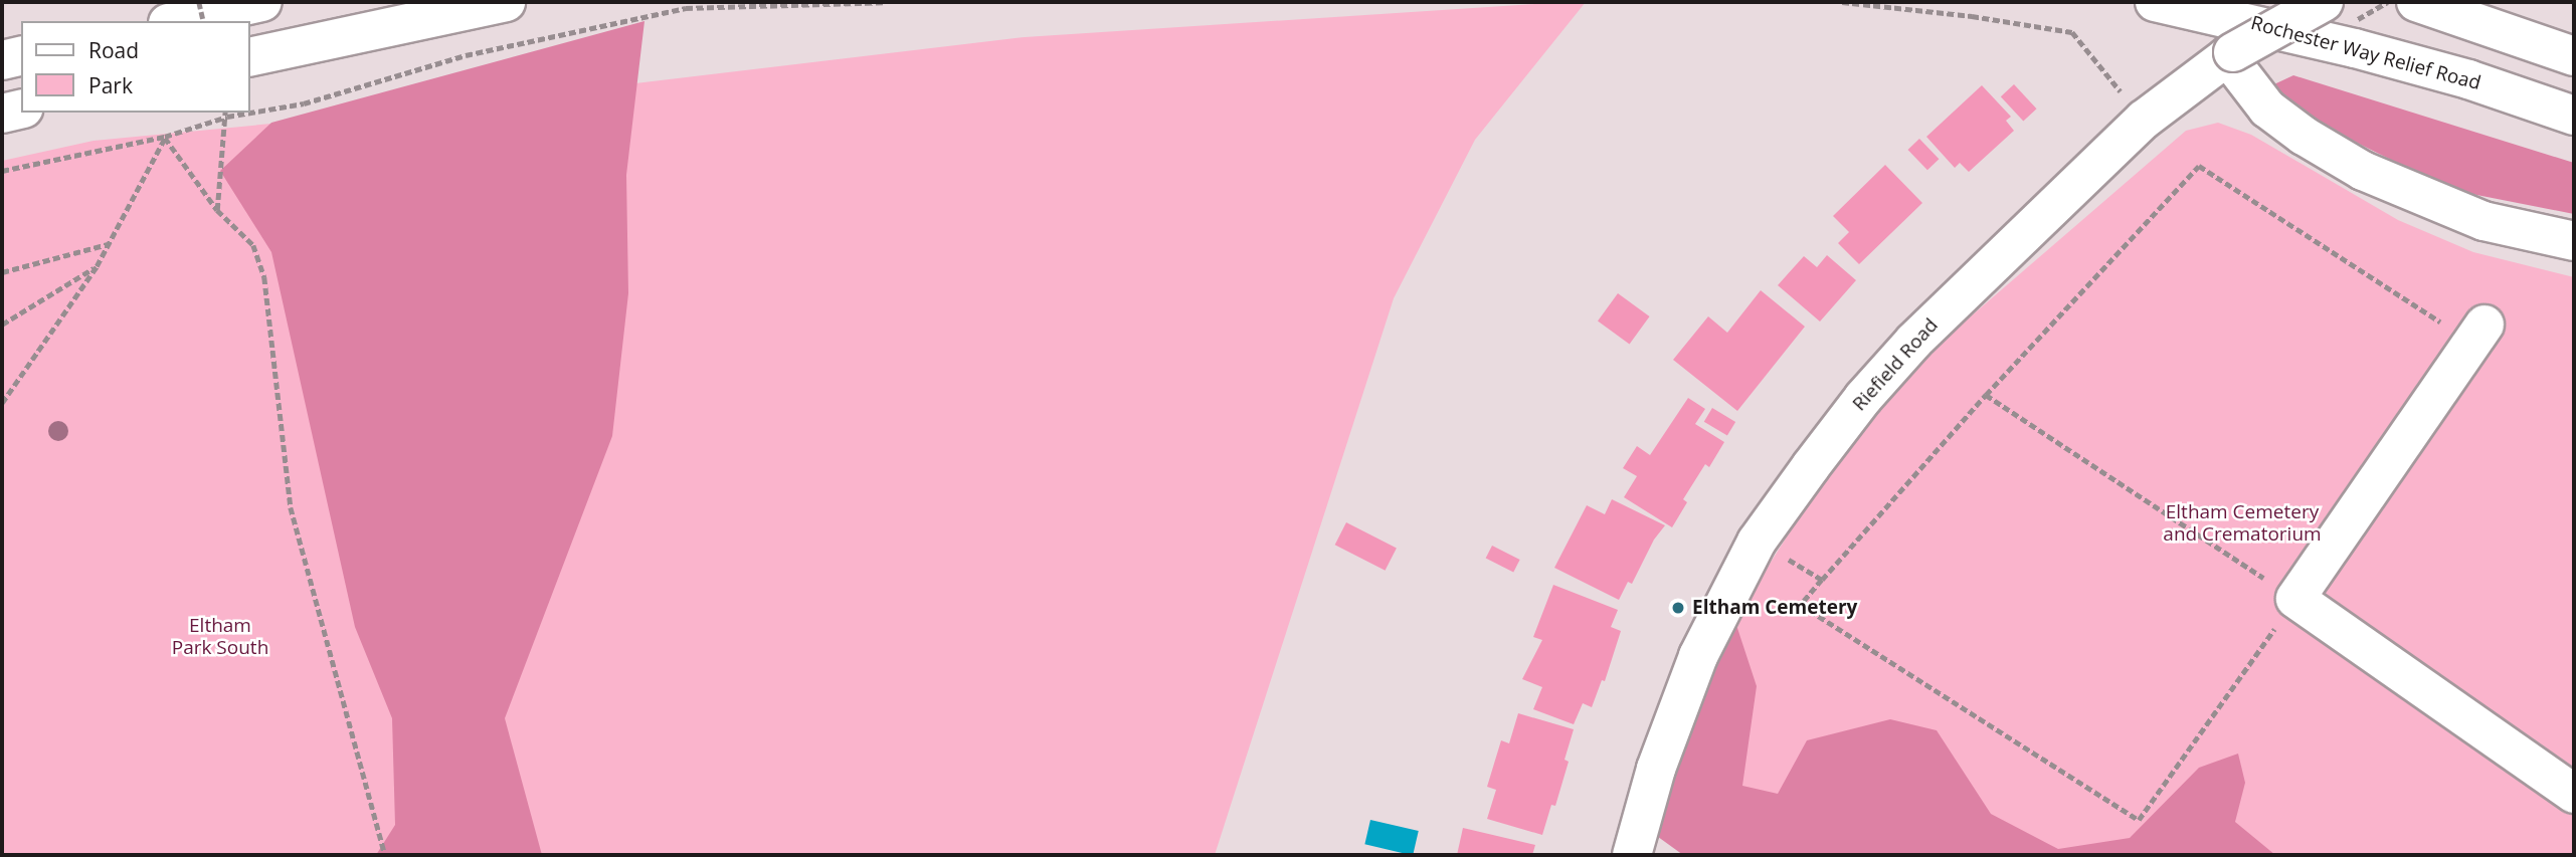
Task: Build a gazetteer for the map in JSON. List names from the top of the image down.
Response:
{
  "streets": {
    "main road": ["Rochester Way Relief Road", "Riefield Road"]
  },
  "parks": ["Eltham Cemetery and Crematorium", "Eltham Park South"],
  "places": ["Eltham Cemetery"],
  "legend": ["Road", "Park"]
}
